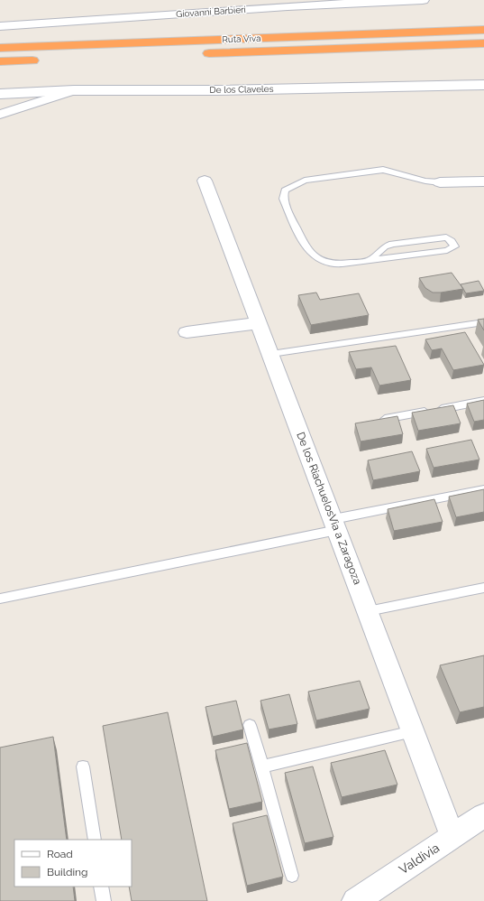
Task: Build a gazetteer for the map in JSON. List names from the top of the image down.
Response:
{
  "streets": {
    "highway": ["Ruta Viva"],
    "main road": ["Giovanni Barbieri", "De los Claveles"],
    "street": ["De los RiachuelosVia a Zaragoza", "Valdivia"]
  },
  "crossings": [
    ["De los RiachuelosVia a Zaragoza", "Valdivia"]
  ],
  "legend": ["Road", "Building"]
}
